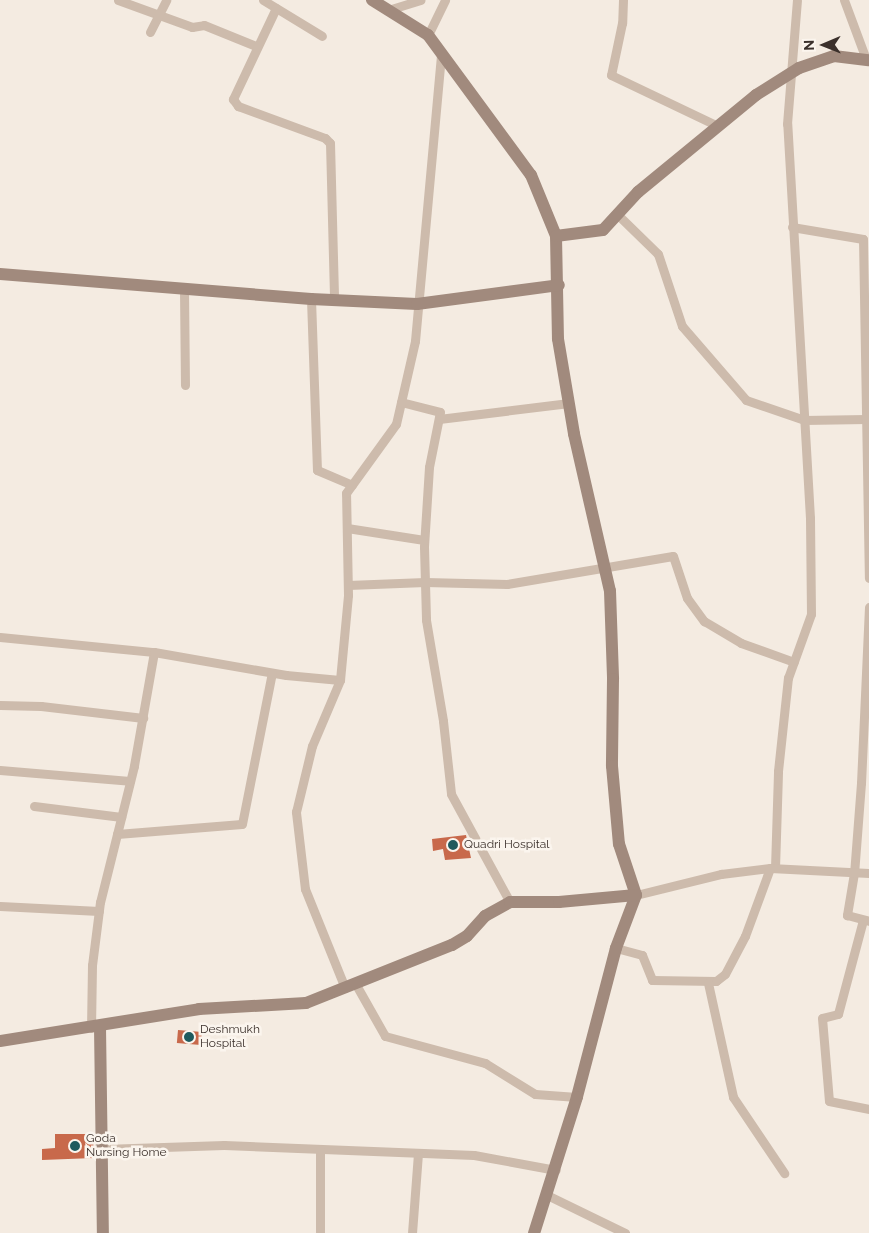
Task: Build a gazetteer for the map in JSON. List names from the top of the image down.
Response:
{
  "places": ["Quadri Hospital", "Deshmukh Hospital", "Goda Nursing Home"],
  "north": "left"
}
